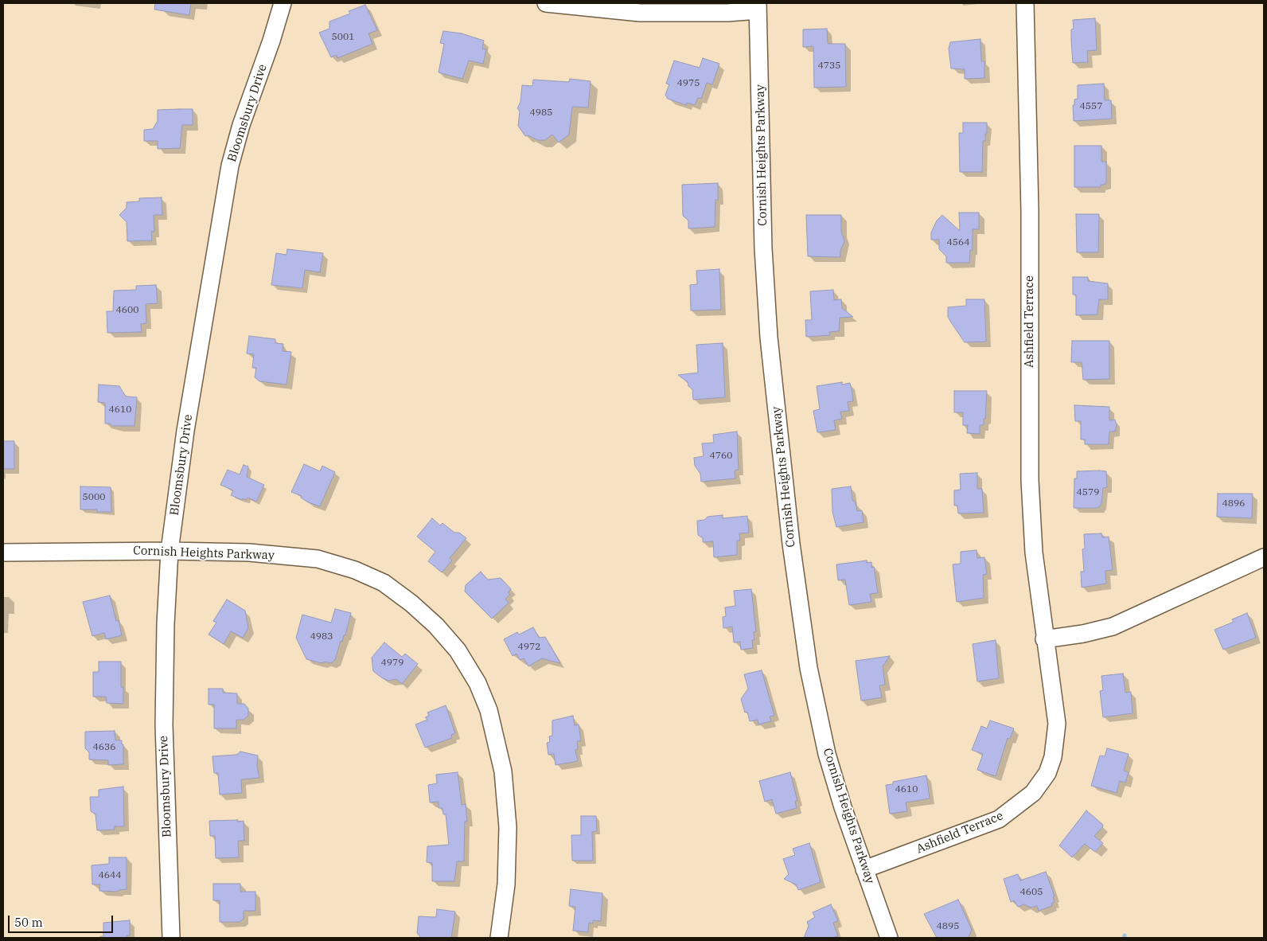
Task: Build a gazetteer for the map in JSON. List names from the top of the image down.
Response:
{
  "streets": {
    "street": ["Bloomsbury Drive", "Cornish Heights Parkway", "Ashfield Terrace"]
  },
  "crossings": [
    ["Bloomsbury Drive", "Cornish Heights Parkway"],
    ["Cornish Heights Parkway", "Ashfield Terrace"]
  ],
  "house_numbers": [
    "5001",
    "4735",
    "4975",
    "4557",
    "4985",
    "4564",
    "4600",
    "4610",
    "4760",
    "4579",
    "5000",
    "4896",
    "4983",
    "4972",
    "4979",
    "4636",
    "4610",
    "4644",
    "4605",
    "4895"
  ],
  "scale_bar": "50 m"
}
